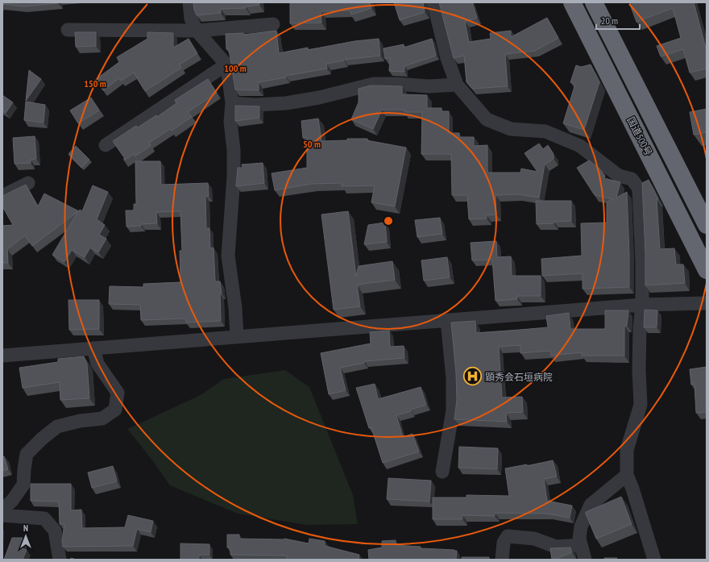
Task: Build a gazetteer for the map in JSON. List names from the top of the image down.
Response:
{
  "streets": {
    "highway": ["国道500号"]
  },
  "places": {
    "hospital": ["顕秀会石垣病院"]
  },
  "scale_bar": "20 m",
  "north": "top",
  "rings": ["100 m", "150 m", "50 m"]
}
